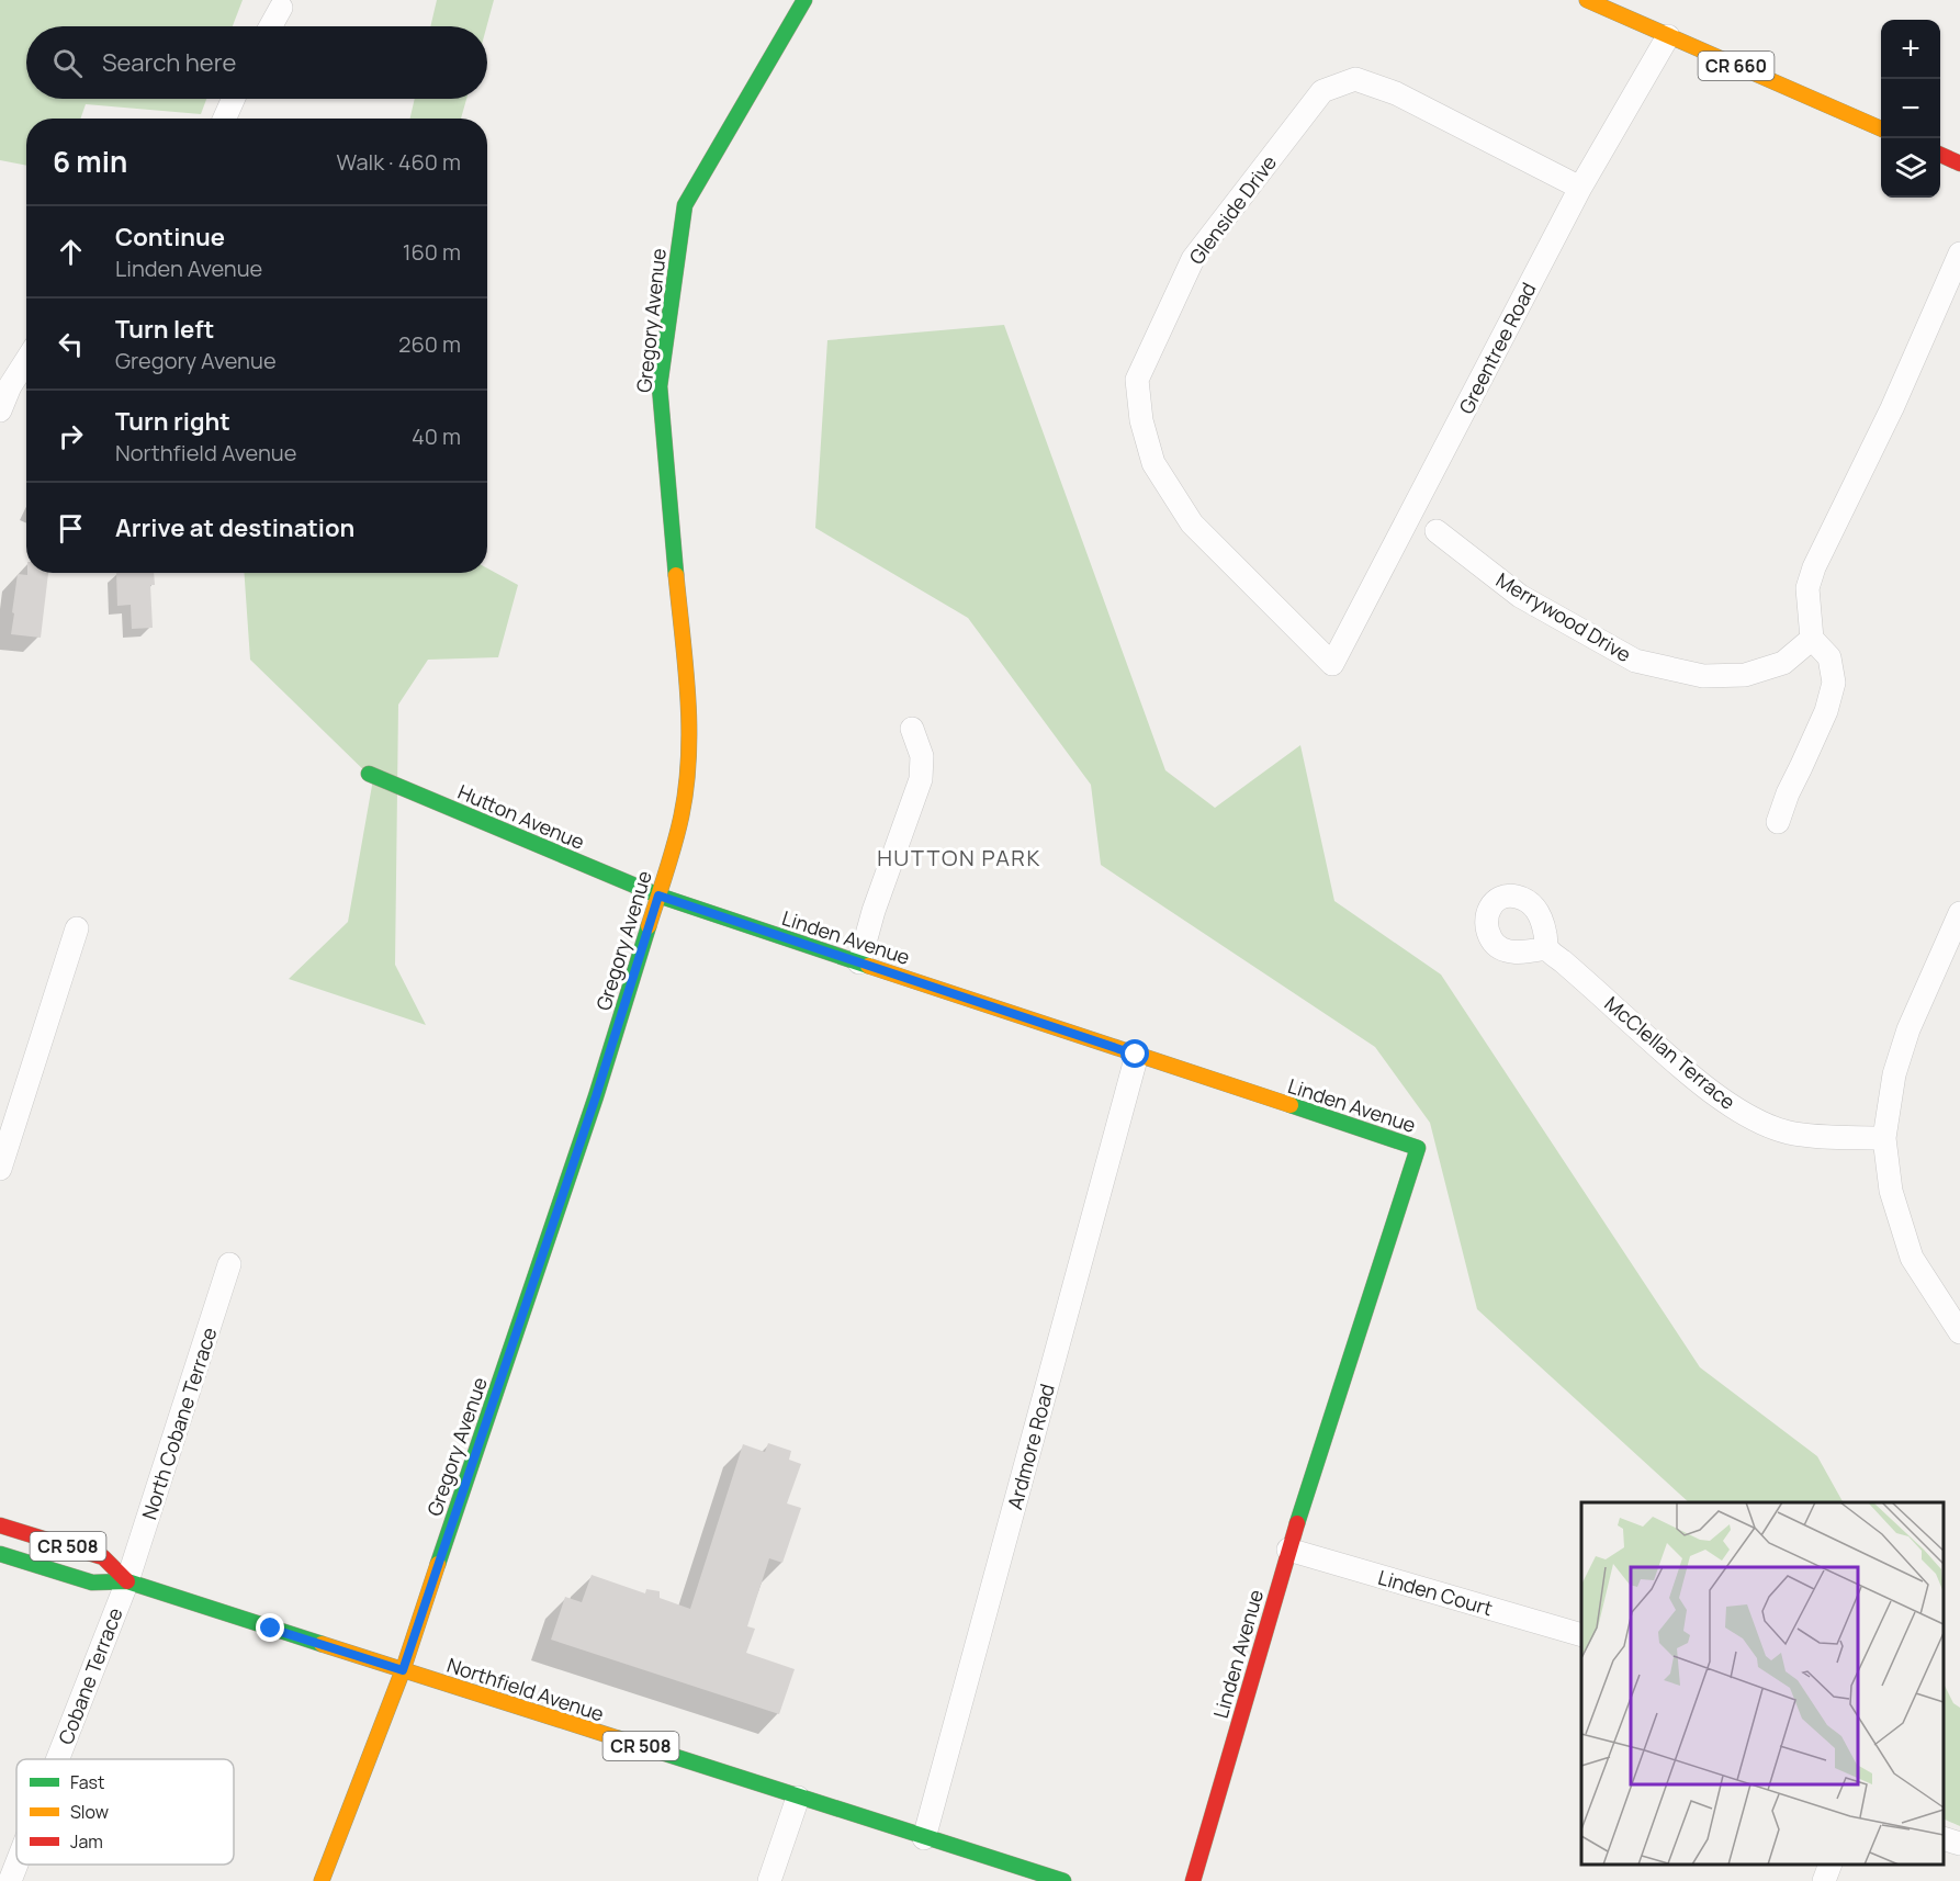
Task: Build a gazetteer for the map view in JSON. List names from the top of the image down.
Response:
{
  "streets": {
    "main road": [
      "CR 660",
      "Gregory Avenue",
      "Hutton Avenue",
      "Linden Avenue",
      "CR 508",
      "Northfield Avenue"
    ],
    "street": [
      "Glenside Drive",
      "Greentree Road",
      "Merrywood Drive",
      "McClellan Terrace",
      "North Cobane Terrace",
      "Ardmore Road",
      "Linden Court",
      "Cobane Terrace"
    ]
  },
  "crossings": [
    ["CR 660", "Greentree Road"],
    ["Glenside Drive", "Greentree Road"],
    ["Gregory Avenue", "Hutton Avenue"],
    ["Gregory Avenue", "Linden Avenue"],
    ["Gregory Avenue", "Northfield Avenue"],
    ["Hutton Avenue", "Linden Avenue"],
    ["Linden Avenue", "Ardmore Road"],
    ["Linden Avenue", "Linden Court"],
    ["North Cobane Terrace", "Cobane Terrace"],
    ["North Cobane Terrace", "Northfield Avenue"],
    ["Ardmore Road", "Northfield Avenue"],
    ["Cobane Terrace", "Northfield Avenue"]
  ],
  "districts": ["HUTTON PARK"],
  "legend": ["Fast", "Slow", "Jam"],
  "page": {
    "map_buttons": ["+", "−"],
    "search": "Search here",
    "heading": ["6 min", "Walk · 460 m"],
    "list": [
      ["Continue", "Linden Avenue", "160 m"],
      ["Turn left", "Gregory Avenue", "260 m"],
      ["Turn right", "Northfield Avenue", "40 m"],
      "Arrive at destination"
    ]
  }
}
